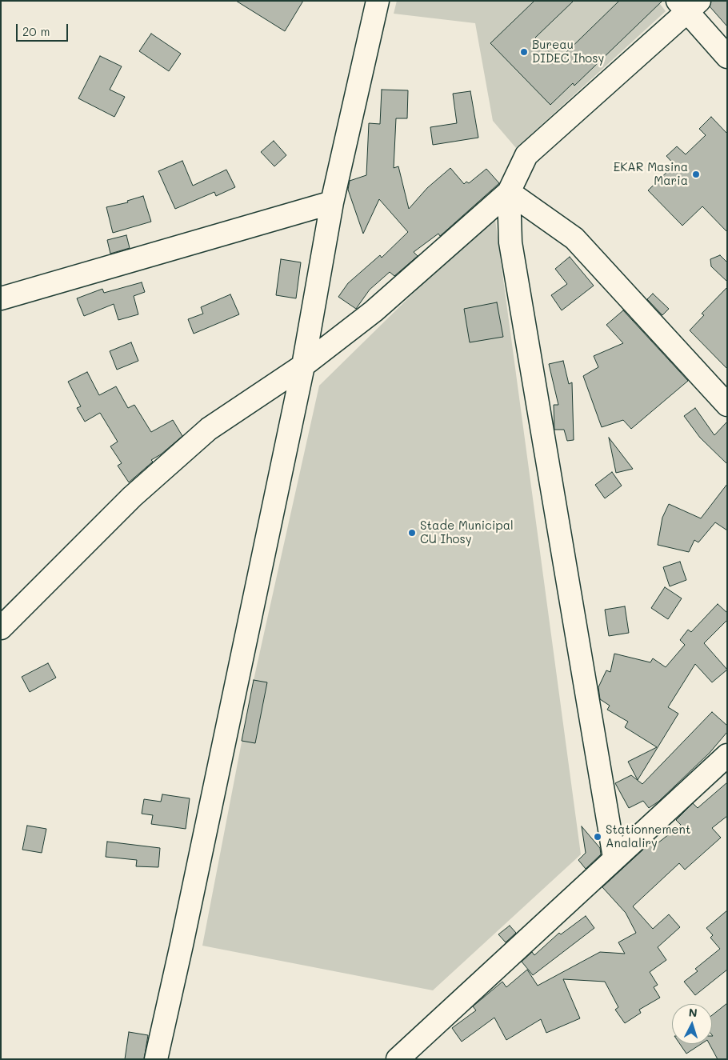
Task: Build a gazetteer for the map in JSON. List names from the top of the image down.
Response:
{
  "places": [
    "Bureau DIDEC Ihosy",
    "EKAR Masina Maria",
    "Stade Municipal CU Ihosy",
    "Stationnement Analaliry"
  ],
  "scale_bar": "20 m",
  "north": "top"
}
